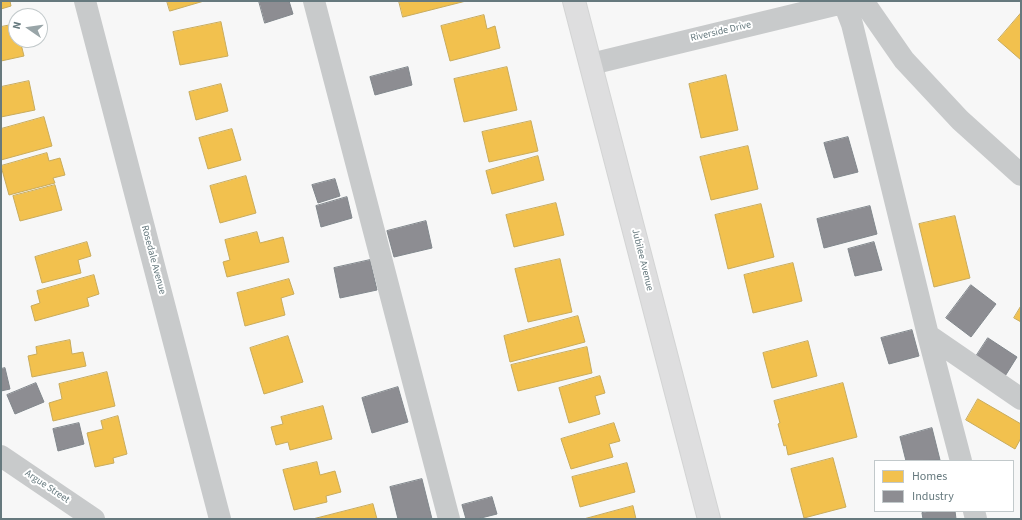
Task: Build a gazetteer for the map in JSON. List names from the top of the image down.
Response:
{
  "streets": {
    "main road": ["Jubilee Avenue"],
    "street": ["Riverside Drive", "Rosedale Avenue", "Argue Street"]
  },
  "crossings": [
    ["Riverside Drive", "Jubilee Avenue"]
  ],
  "legend": ["Homes", "Industry"],
  "north": "left"
}
